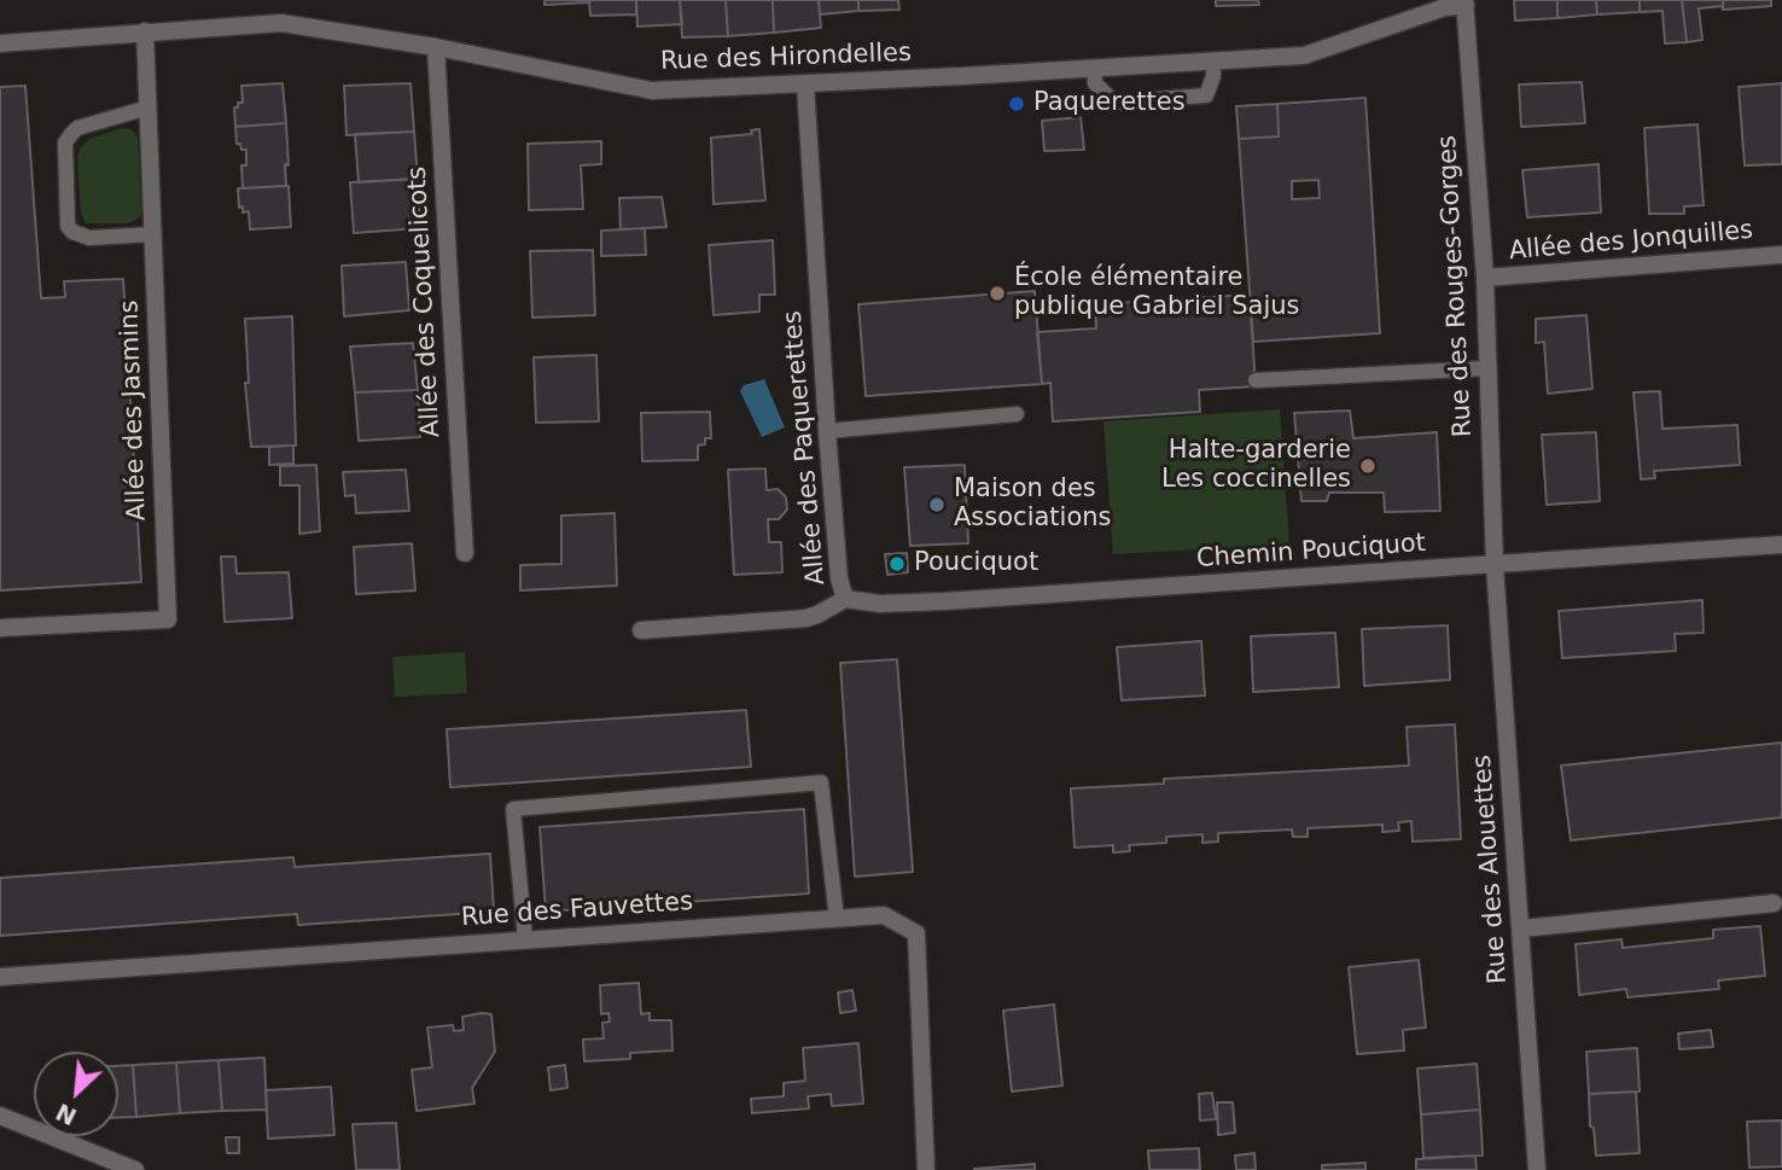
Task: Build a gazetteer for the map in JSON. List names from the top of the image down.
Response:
{
  "streets": {
    "street": [
      "Rue des Hirondelles",
      "Allée des Jonquilles",
      "Rue des Rouges-Gorges",
      "Allée des Coquelicots",
      "Allée des Jasmins",
      "Allée des Paquerettes",
      "Chemin Pouciquot",
      "Rue des Alouettes",
      "Rue des Fauvettes"
    ]
  },
  "crossings": [
    ["Rue des Hirondelles", "Rue des Rouges-Gorges"],
    ["Rue des Hirondelles", "Allée des Coquelicots"],
    ["Rue des Hirondelles", "Allée des Jasmins"],
    ["Rue des Hirondelles", "Allée des Paquerettes"],
    ["Allée des Jonquilles", "Rue des Rouges-Gorges"],
    ["Rue des Rouges-Gorges", "Chemin Pouciquot"],
    ["Rue des Rouges-Gorges", "Rue des Alouettes"],
    ["Allée des Paquerettes", "Chemin Pouciquot"],
    ["Chemin Pouciquot", "Rue des Alouettes"]
  ],
  "places": [
    "Paquerettes",
    "École élémentaire publique Gabriel Sajus",
    "Halte-garderie Les coccinelles",
    "Maison des Associations",
    "Pouciquot"
  ],
  "north": "bottom left"
}
